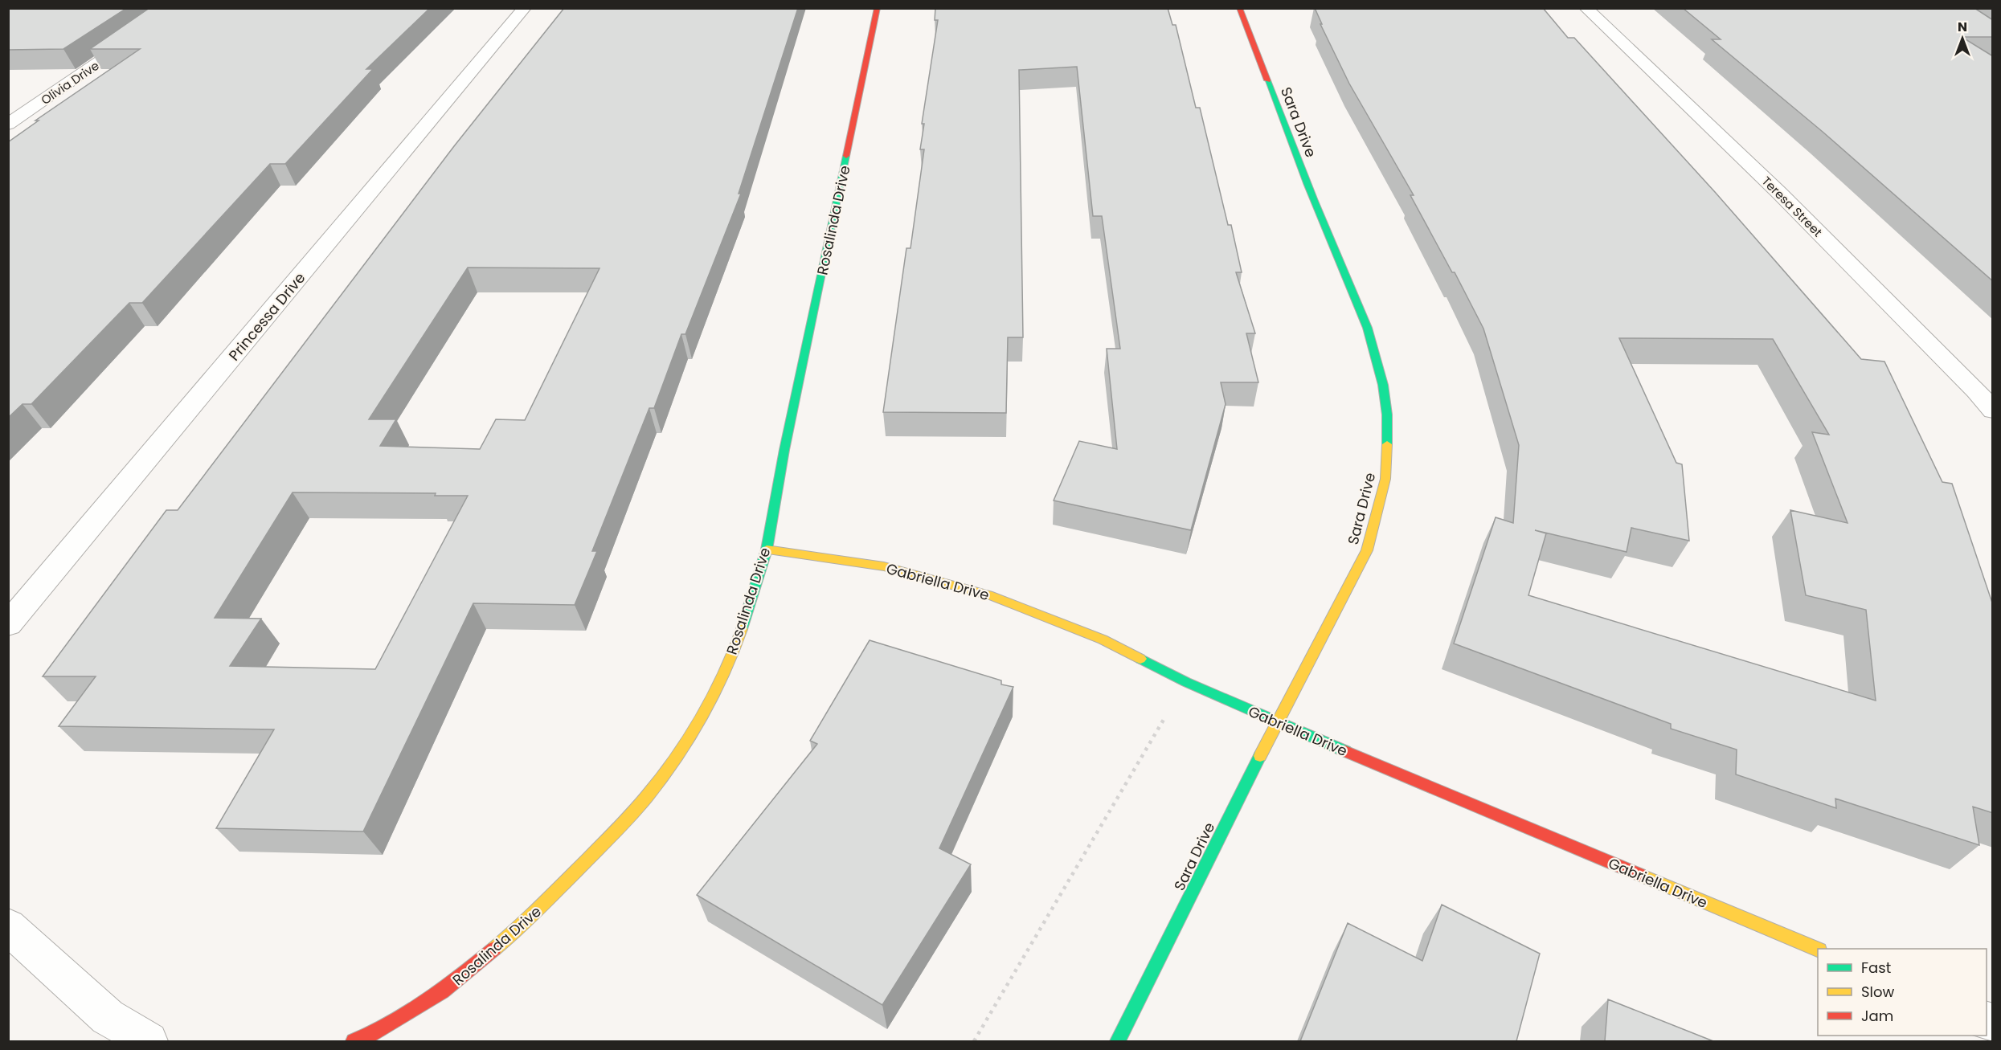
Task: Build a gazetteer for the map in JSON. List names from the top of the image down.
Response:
{
  "streets": {
    "street": [
      "Olivia Drive",
      "Sara Drive",
      "Teresa Street",
      "Rosalinda Drive",
      "Princessa Drive",
      "Gabriella Drive"
    ]
  },
  "crossings": [
    ["Sara Drive", "Gabriella Drive"],
    ["Rosalinda Drive", "Gabriella Drive"]
  ],
  "legend": ["Fast", "Slow", "Jam"],
  "north": "top"
}
